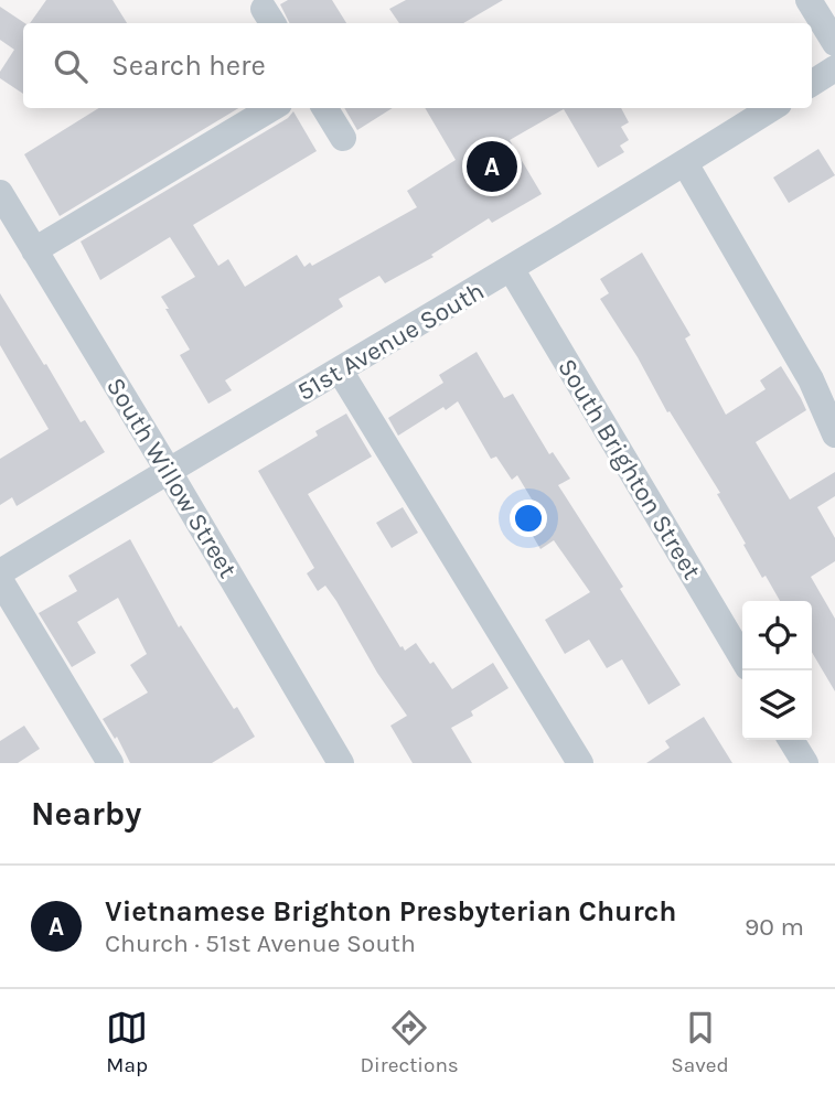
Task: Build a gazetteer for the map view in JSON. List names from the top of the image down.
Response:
{
  "streets": {
    "street": ["51st Avenue South", "South Brighton Street", "South Willow Street"]
  },
  "crossings": [
    ["51st Avenue South", "South Brighton Street"],
    ["51st Avenue South", "South Willow Street"]
  ],
  "page": {
    "search": "Search here",
    "pins": "A",
    "heading": "Nearby",
    "list": [
      {
        "mark": "A",
        "name": "Vietnamese Brighton Presbyterian Church",
        "note": "Church · 51st Avenue South",
        "value": "90 m"
      }
    ],
    "nav": ["Map", "Directions", "Saved"]
  }
}
